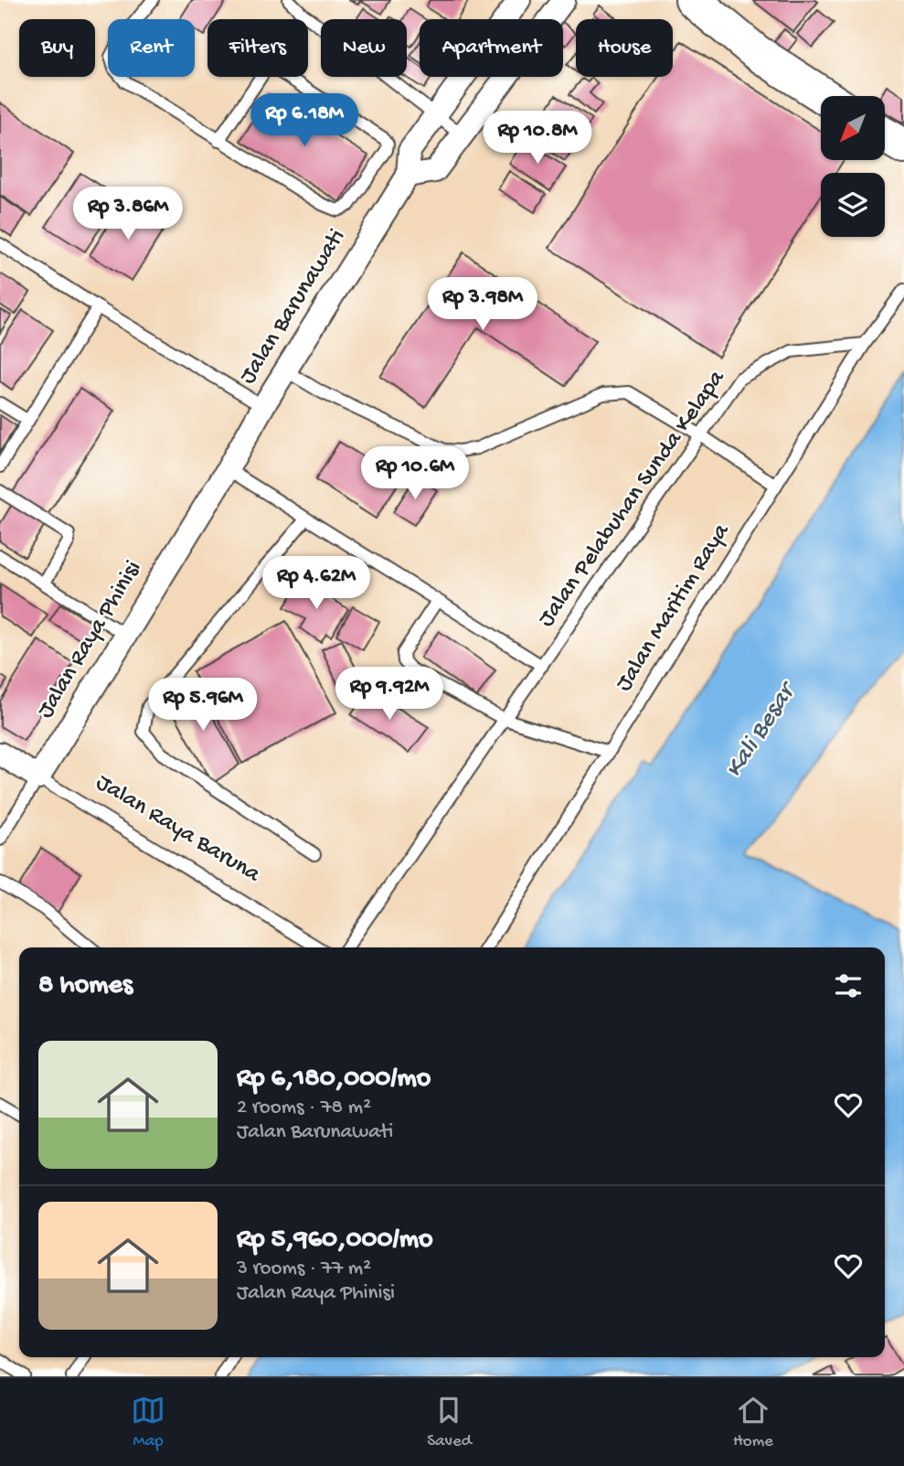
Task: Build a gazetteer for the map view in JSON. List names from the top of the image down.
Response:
{
  "streets": {
    "street": ["Jalan Barunawati", "Jalan Raya Phinisi", "Jalan Raya Baruna"],
    "lane": ["Jalan Pelabuhan Sunda Kelapa", "Jalan Maritim Raya"]
  },
  "crossings": [
    ["Jalan Barunawati", "Jalan Raya Phinisi"],
    ["Jalan Pelabuhan Sunda Kelapa", "Jalan Maritim Raya"],
    ["Jalan Raya Phinisi", "Jalan Raya Baruna"]
  ],
  "water": ["Kali Besar"],
  "north": "bottom left",
  "page": {
    "chip": [
      "Buy",
      "Rent",
      "Filters",
      "New",
      "Apartment",
      "House"
    ],
    "price": [
      "Rp 6.18M",
      "Rp 10.8M",
      "Rp 3.86M",
      "Rp 3.98M",
      "Rp 10.6M",
      "Rp 4.62M",
      "Rp 9.92M",
      "Rp 5.96M"
    ],
    "heading": "8 homes",
    "list": [
      {
        "name": "Rp 6,180,000/mo",
        "note": "2 rooms · 78 m² · Jalan Barunawati"
      },
      {
        "name": "Rp 5,960,000/mo",
        "note": "3 rooms · 77 m² · Jalan Raya Phinisi"
      }
    ],
    "tabs": ["Map", "Saved", "Home"]
  }
}
